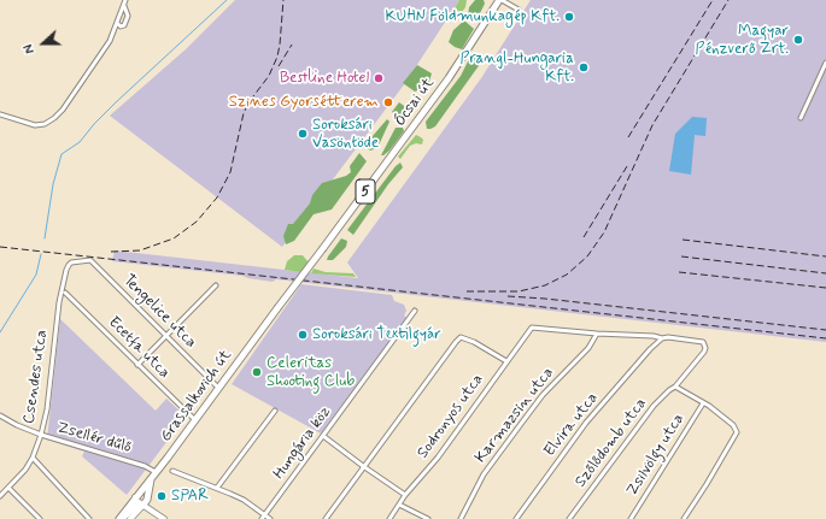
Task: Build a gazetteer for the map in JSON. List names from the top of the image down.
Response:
{
  "streets": {
    "main road": ["Ócsai út", "5", "Grassalkovich út"],
    "street": [
      "Tengelice utca",
      "Ecetfa utca",
      "Csendes utca",
      "Karmazsin utca",
      "Sodronyos utca",
      "Elvira utca",
      "Zsellér dűlő",
      "Hungária köz",
      "Szőlődomb utca",
      "Zsilvölgy utca"
    ]
  },
  "crossings": [
    ["Ócsai út", "Grassalkovich út"],
    ["Tengelice utca", "Csendes utca"],
    ["Ecetfa utca", "Grassalkovich út"],
    ["Csendes utca", "Zsellér dűlő"],
    ["Grassalkovich út", "Zsellér dűlő"],
    ["Karmazsin utca", "Sodronyos utca"],
    ["Elvira utca", "Szőlődomb utca"]
  ],
  "places": [
    "KUHN Földmunkagép Kft.",
    "Magyar Pénzverő Zrt.",
    "Prangl-Hungaria Kft.",
    "Bestline Hotel",
    "Szines Gyorsétterem",
    "Soroksári Vasöntöde",
    "Soroksári Textilgyár",
    "Celeritas Shooting Club",
    "SPAR"
  ],
  "north": "left"
}
